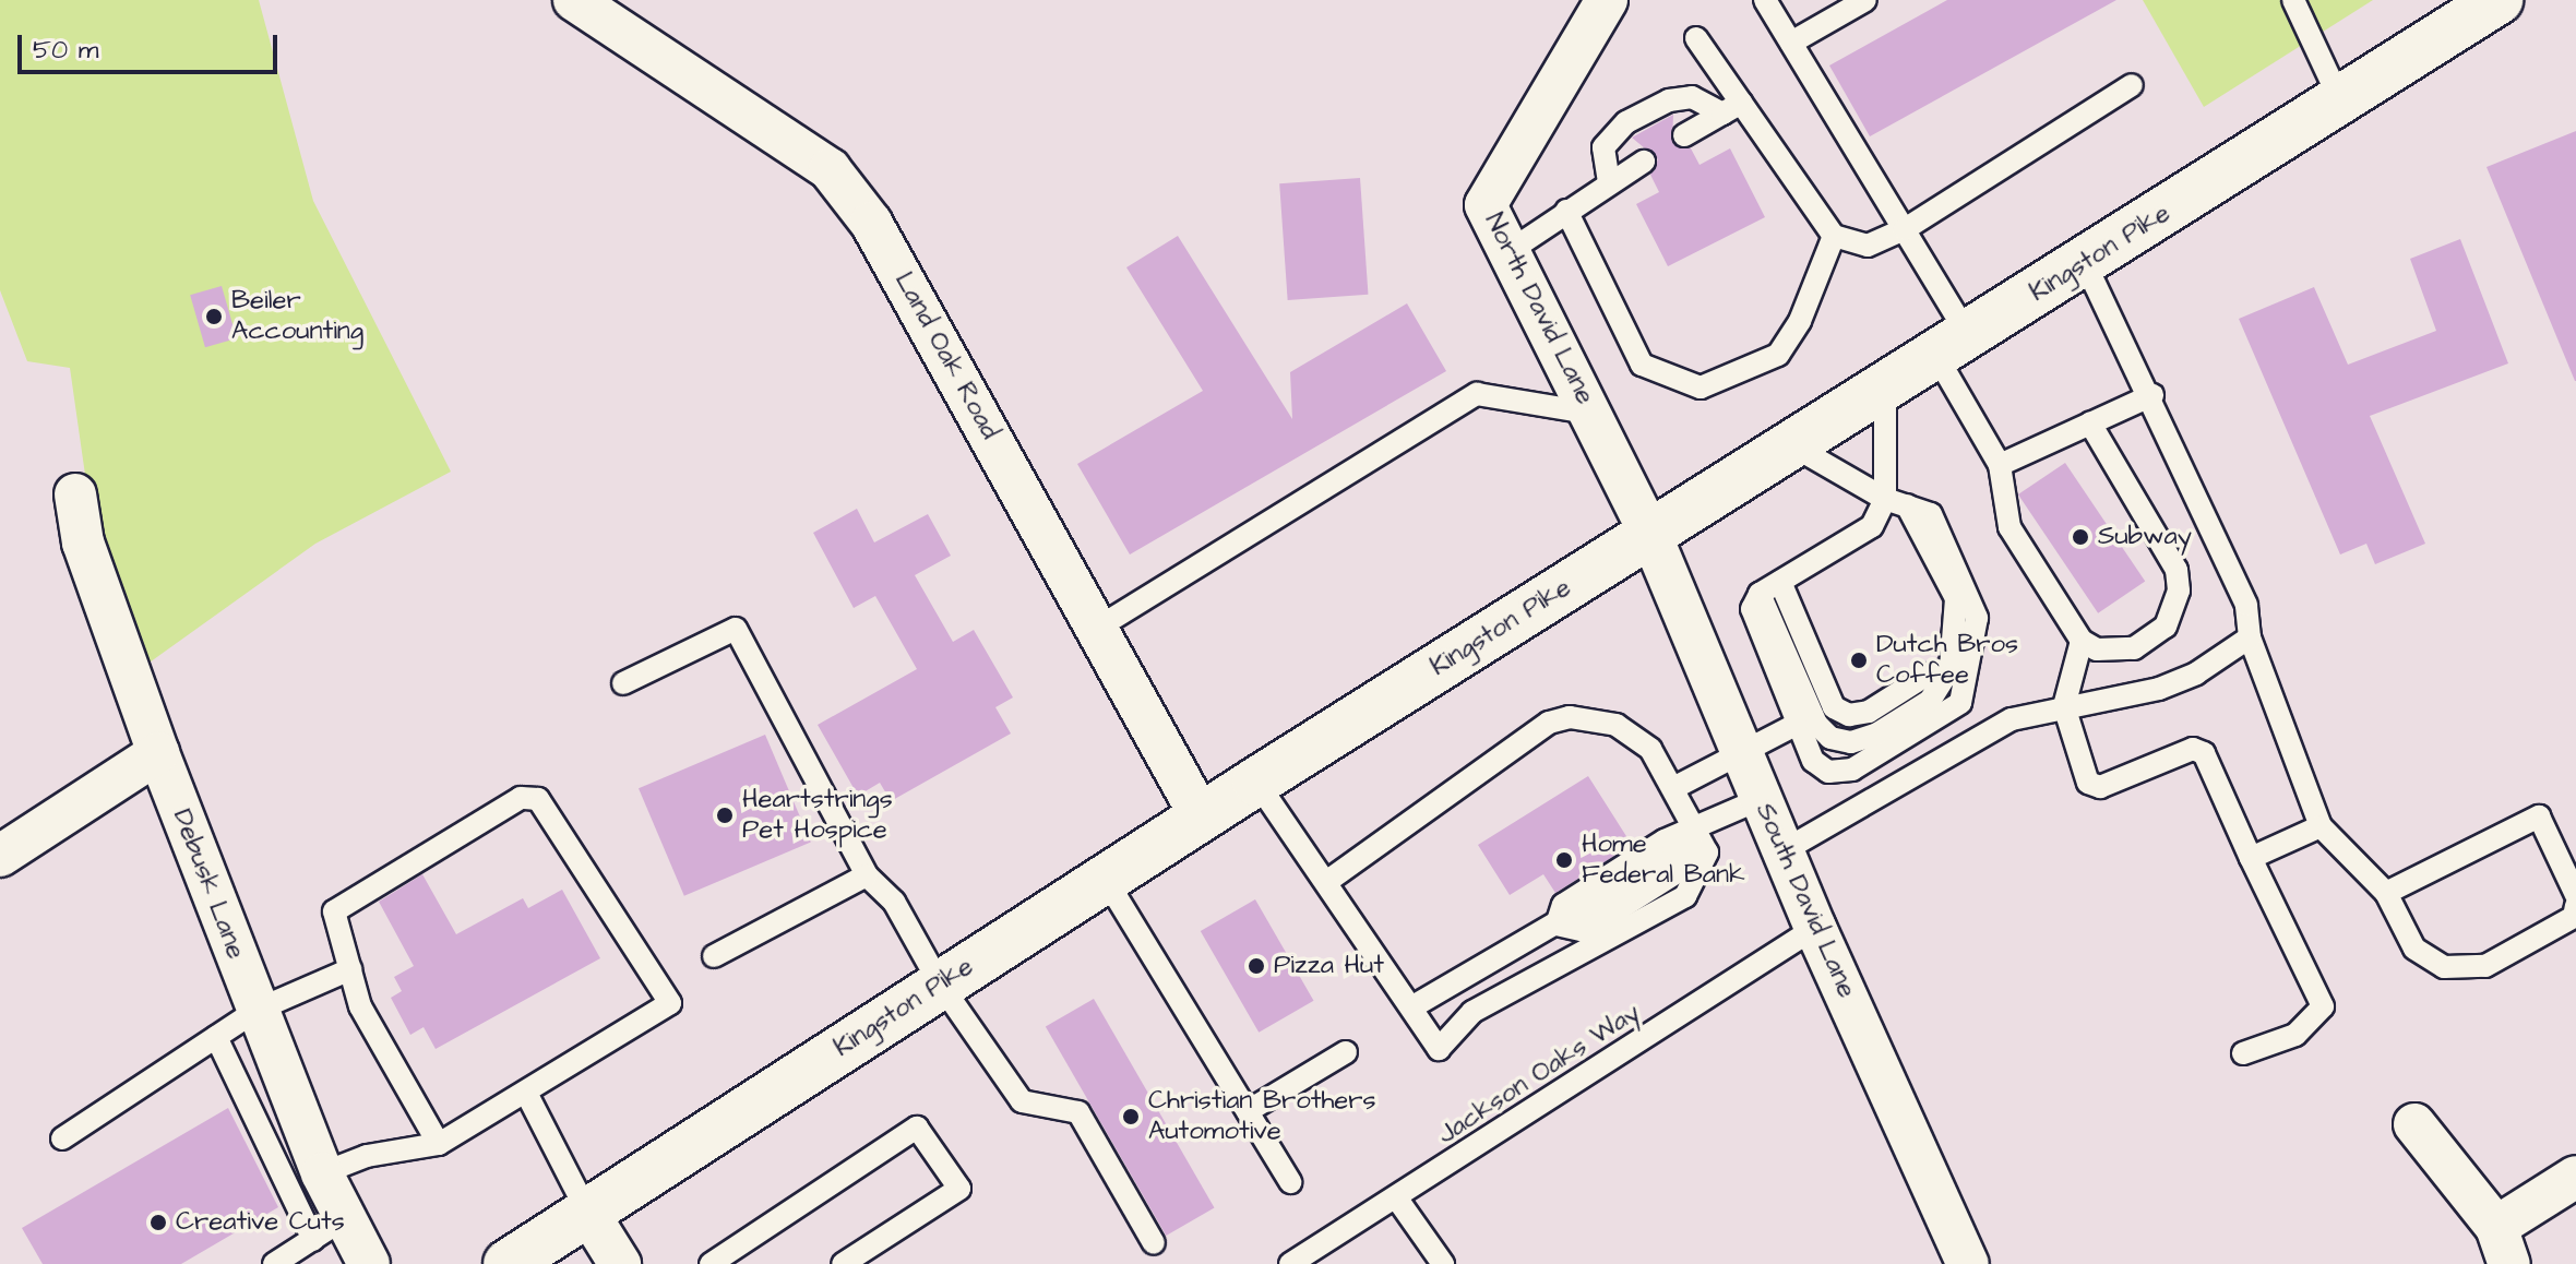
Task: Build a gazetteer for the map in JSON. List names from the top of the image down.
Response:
{
  "streets": {
    "main road": ["Kingston Pike"],
    "street": [
      "North David Lane",
      "Land Oak Road",
      "Debusk Lane",
      "South David Lane"
    ],
    "lane": ["Jackson Oaks Way"]
  },
  "crossings": [
    ["Kingston Pike", "North David Lane"],
    ["Kingston Pike", "Land Oak Road"],
    ["Kingston Pike", "South David Lane"],
    ["North David Lane", "South David Lane"],
    ["South David Lane", "Jackson Oaks Way"]
  ],
  "places": [
    "Beiler Accounting",
    "Subway",
    "Dutch Bros Coffee",
    "Heartstrings Pet Hospice",
    "Home Federal Bank",
    "Pizza Hut",
    "Christian Brothers Automotive",
    "Creative Cuts"
  ],
  "scale_bar": "50 m"
}
